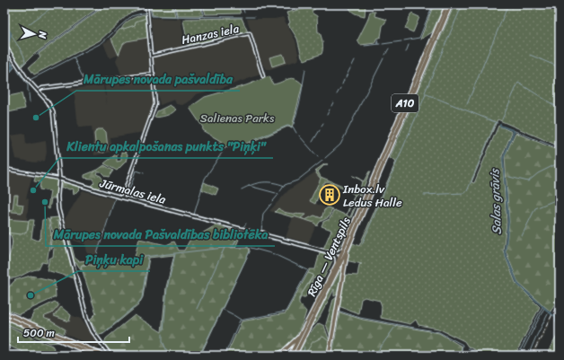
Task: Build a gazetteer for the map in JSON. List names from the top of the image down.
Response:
{
  "streets": {
    "highway": ["A10", "Rīga — Ventspils"],
    "main road": ["Jūrmalas iela"],
    "street": ["Hanzas iela"]
  },
  "water": ["Salas grāvis"],
  "parks": ["Salienas Parks"],
  "places": {
    "other": [
      "Mārupes novada pašvaldība",
      "Klientu apkalpošanas punkts \"Piņķi\"",
      "Mārupes novada Pašvaldības bibliotēka",
      "Piņķu kapi"
    ],
    "building": ["Inbox.lv Ledus Halle"]
  },
  "scale_bar": "500 m",
  "north": "right"
}
